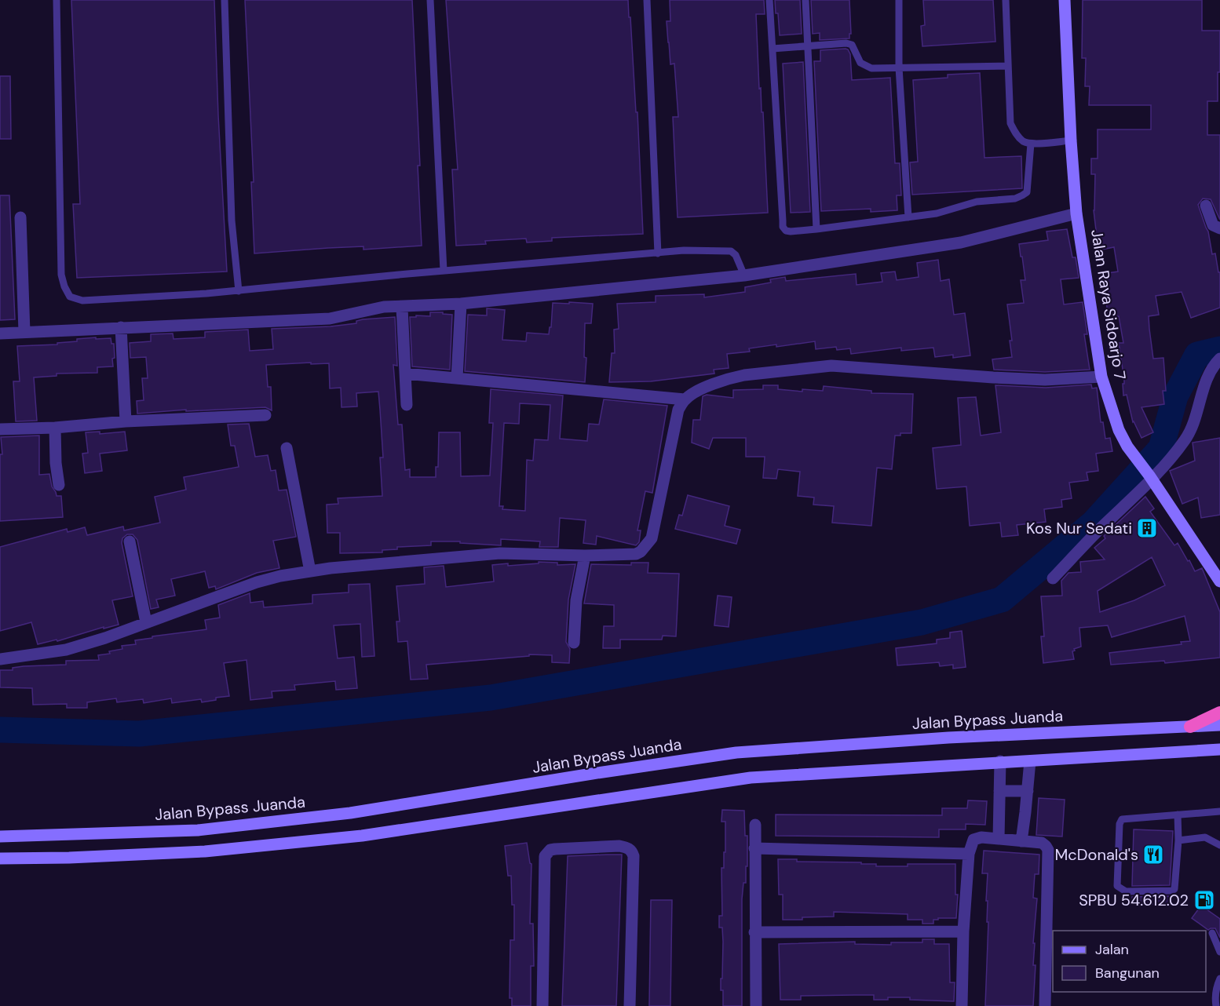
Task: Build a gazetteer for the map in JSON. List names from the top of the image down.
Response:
{
  "streets": {
    "main road": ["Jalan Raya Sidoarjo 7", "Jalan Bypass Juanda"]
  },
  "places": {
    "building": ["Kos Nur Sedati"],
    "restaurant": ["McDonald's"],
    "fuel station": ["SPBU 54.612.02"]
  },
  "legend": ["Jalan", "Bangunan"]
}
